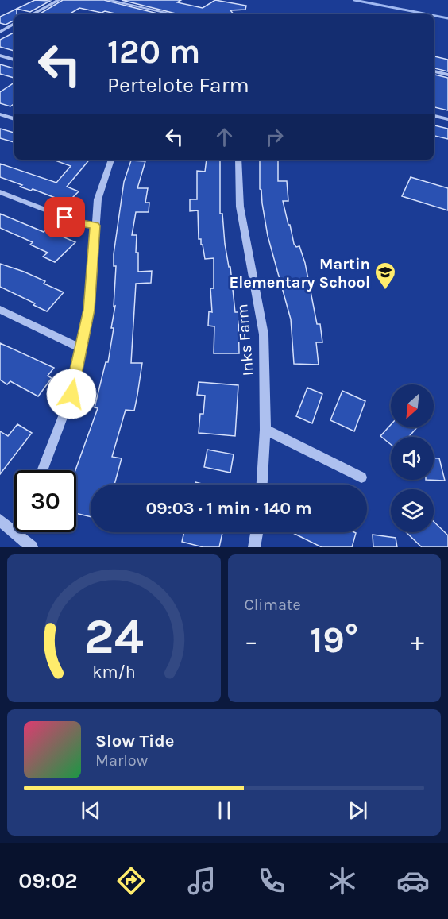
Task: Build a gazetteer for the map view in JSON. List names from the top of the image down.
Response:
{
  "streets": {
    "street": ["Inks Farm"]
  },
  "places": {
    "school or university": ["Martin Elementary School"]
  },
  "north": "bottom left",
  "page": {
    "turn": ["120 m", "Pertelote Farm"],
    "limit": "30",
    "trip": "09:03 · 1 min · 140 m",
    "tile": "Climate",
    "heat": ["−", "19°", "+"],
    "song": ["Slow Tide", "Marlow"],
    "tabs": "09:02",
    "gauge": ["24", "km/h"]
  }
}
